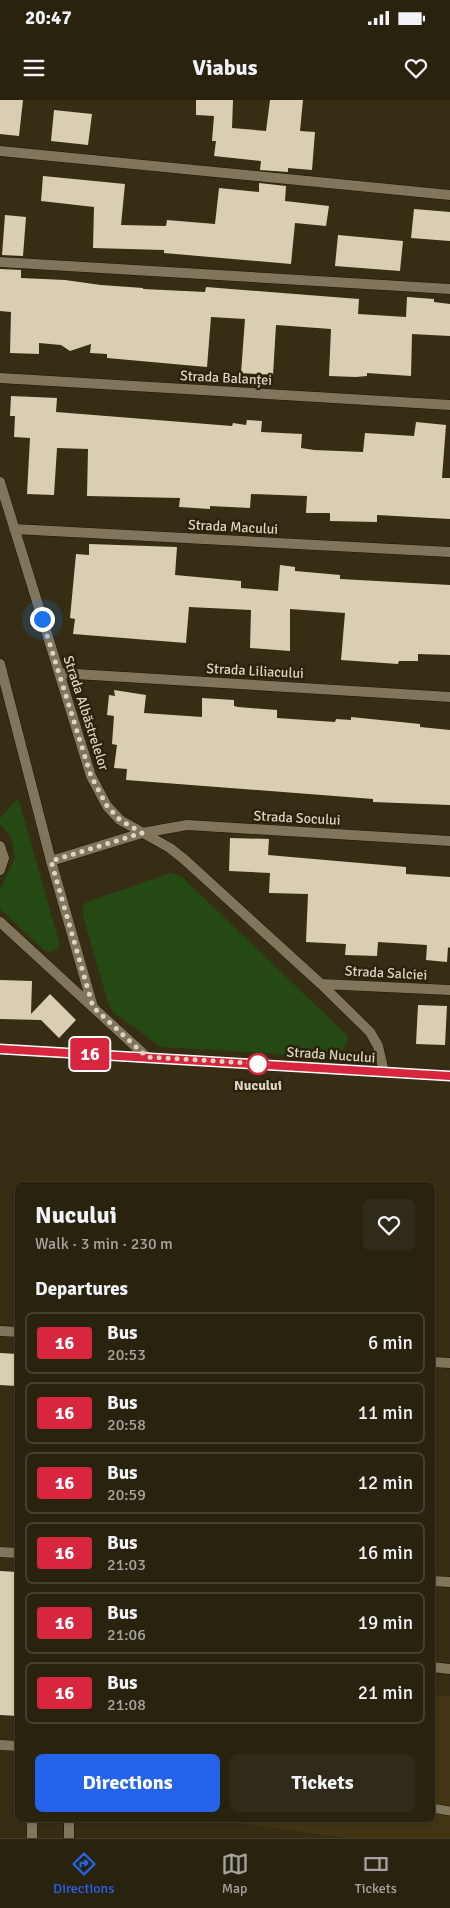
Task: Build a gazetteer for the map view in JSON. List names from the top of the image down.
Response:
{
  "streets": {
    "street": [
      "Strada Balanței",
      "Strada Macului",
      "Strada Liliacului",
      "Strada Albăstrelelor",
      "Strada Socului",
      "Strada Salciei",
      "Strada Nucului"
    ]
  },
  "crossings": [
    ["Strada Macului", "Strada Albăstrelelor"],
    ["Strada Liliacului", "Strada Albăstrelelor"],
    ["Strada Albăstrelelor", "Strada Socului"],
    ["Strada Albăstrelelor", "Strada Salciei"],
    ["Strada Albăstrelelor", "Strada Nucului"]
  ],
  "places": ["Nucului"],
  "lines": ["bus line 16"],
  "page": {
    "status": "20:47",
    "header": "Viabus",
    "on_map": "16",
    "heading": [
      ["Nucului", "Walk · 3 min · 230 m"],
      "Departures"
    ],
    "list": [
      {
        "mark": "16",
        "name": "Bus",
        "note": "20:53",
        "value": "6 min"
      },
      {
        "mark": "16",
        "name": "Bus",
        "note": "20:58",
        "value": "11 min"
      },
      {
        "mark": "16",
        "name": "Bus",
        "note": "20:59",
        "value": "12 min"
      },
      {
        "mark": "16",
        "name": "Bus",
        "note": "21:03",
        "value": "16 min"
      },
      {
        "mark": "16",
        "name": "Bus",
        "note": "21:06",
        "value": "19 min"
      },
      {
        "mark": "16",
        "name": "Bus",
        "note": "21:08",
        "value": "21 min"
      }
    ],
    "buttons": ["Directions", "Tickets"],
    "tabs": ["Directions", "Map", "Tickets"]
  }
}
